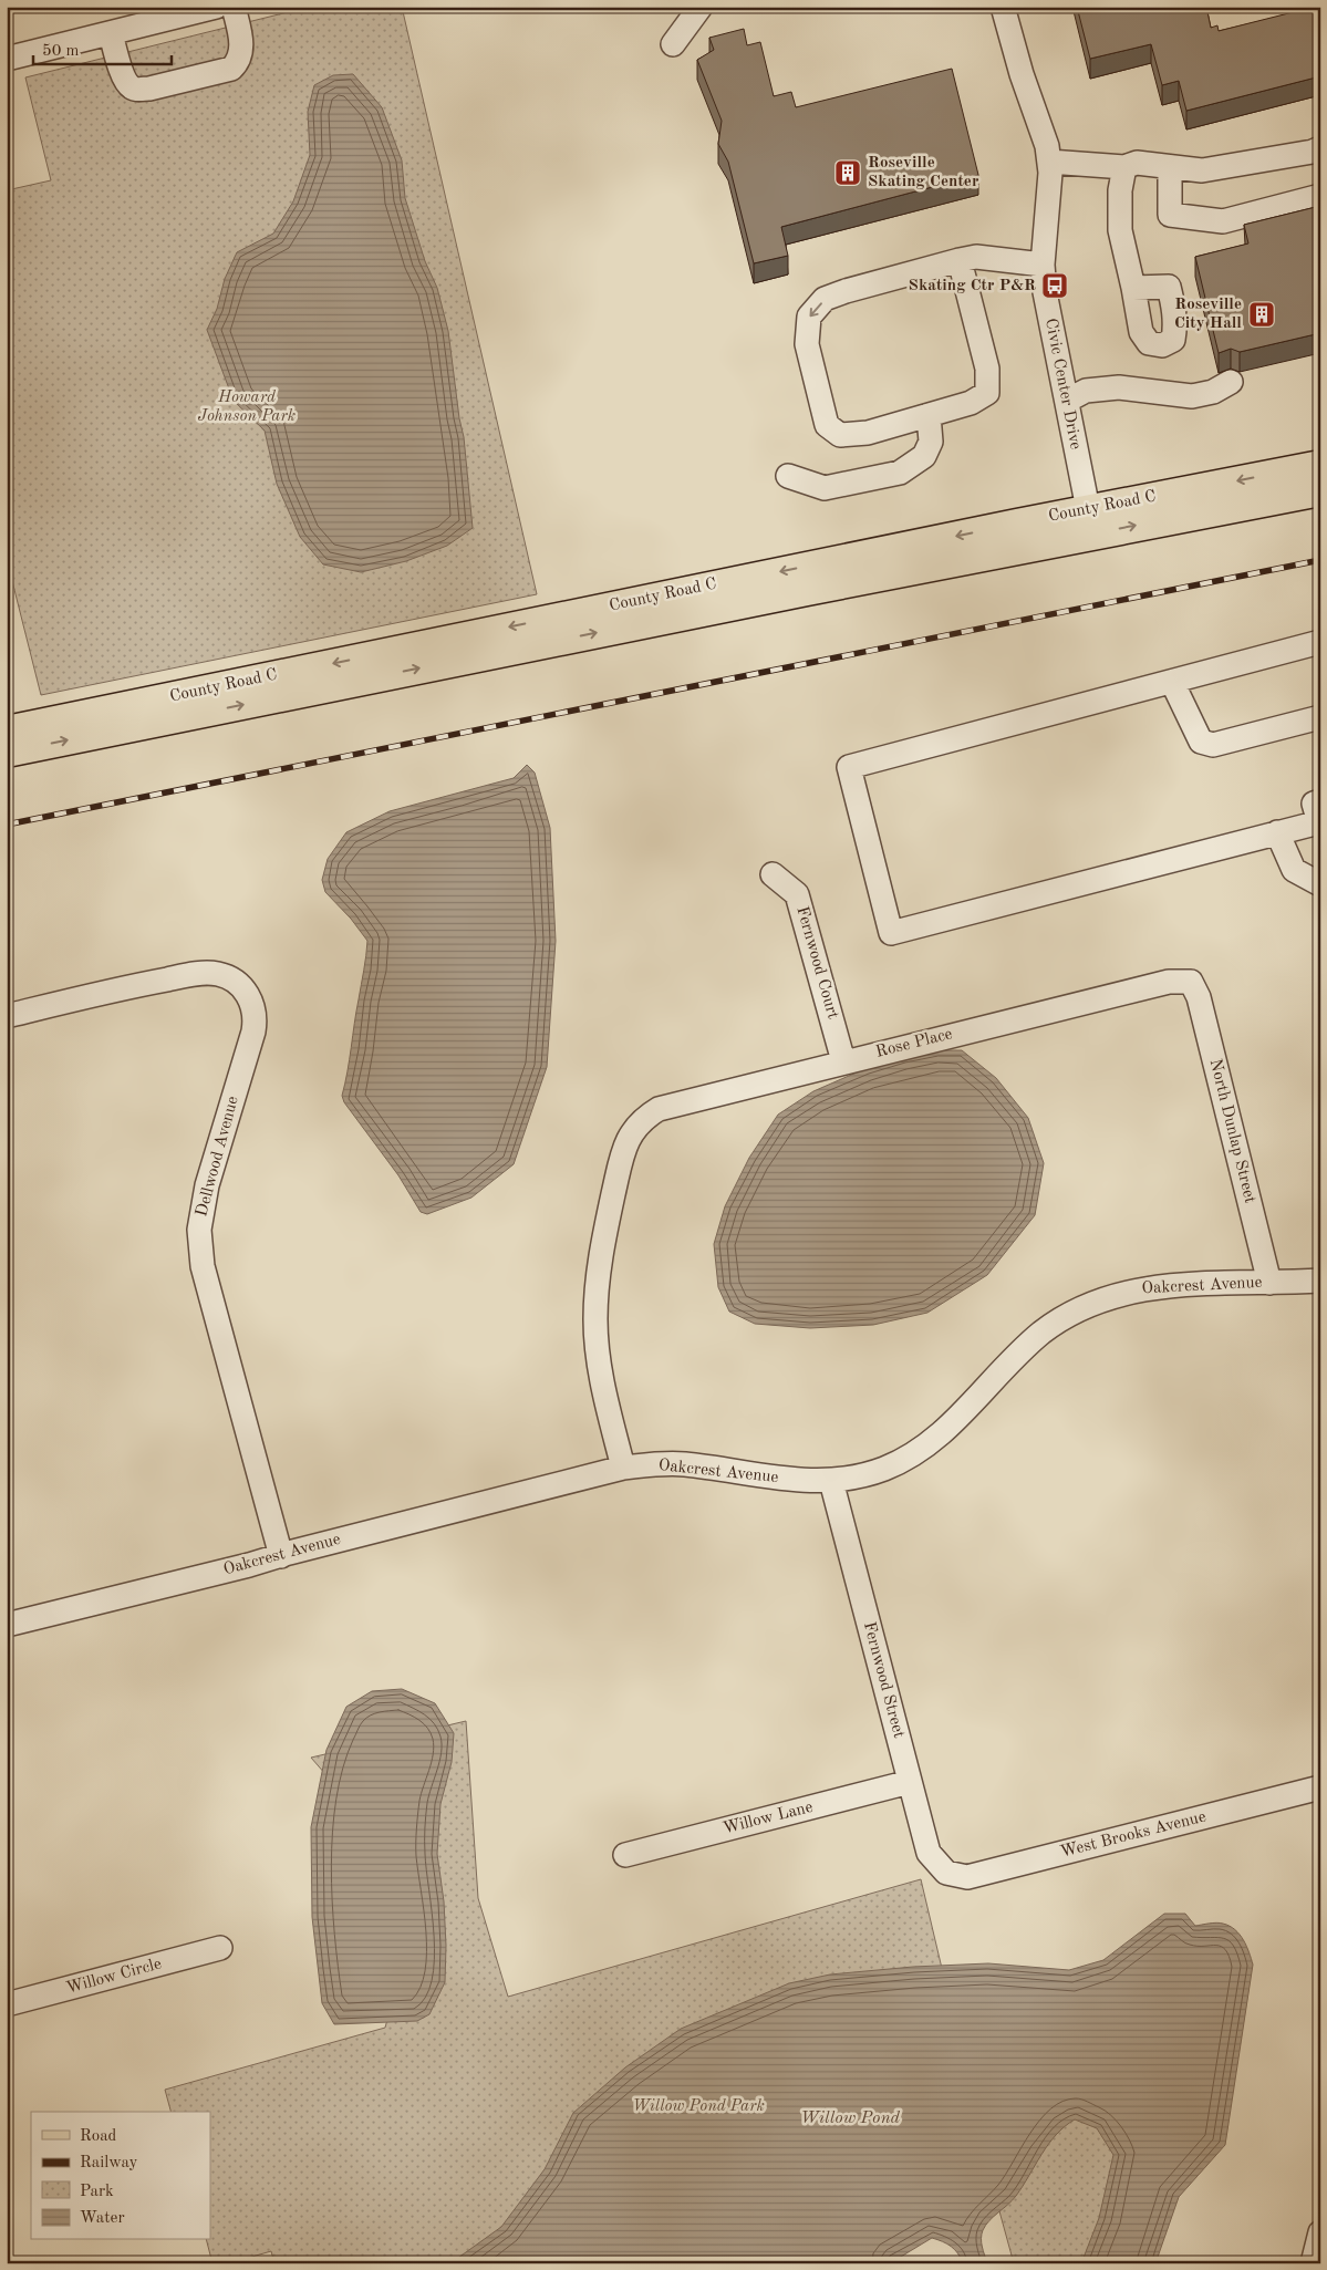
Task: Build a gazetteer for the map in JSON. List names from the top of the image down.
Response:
{
  "streets": {
    "main road": ["County Road C"],
    "street": [
      "Civic Center Drive",
      "Fernwood Court",
      "Rose Place",
      "North Dunlap Street",
      "Dellwood Avenue",
      "Oakcrest Avenue",
      "Fernwood Street",
      "Willow Lane",
      "West Brooks Avenue",
      "Willow Circle"
    ]
  },
  "crossings": [
    ["Civic Center Drive", "County Road C"],
    ["Fernwood Court", "Rose Place"],
    ["Rose Place", "North Dunlap Street"],
    ["Rose Place", "Oakcrest Avenue"],
    ["North Dunlap Street", "Oakcrest Avenue"],
    ["Dellwood Avenue", "Oakcrest Avenue"],
    ["Oakcrest Avenue", "Fernwood Street"],
    ["Fernwood Street", "Willow Lane"],
    ["Fernwood Street", "West Brooks Avenue"]
  ],
  "water": ["Willow Pond"],
  "parks": ["Howard Johnson Park", "Willow Pond Park"],
  "places": {
    "building": ["Roseville Skating Center", "Roseville City Hall"],
    "bus stop": ["Skating Ctr P&R"]
  },
  "legend": [
    "Road",
    "Railway",
    "Park",
    "Water"
  ],
  "scale_bar": "50 m"
}
